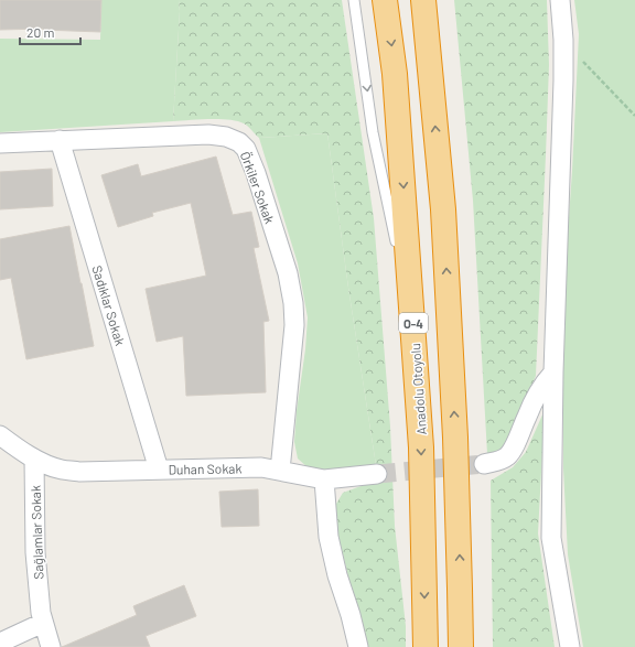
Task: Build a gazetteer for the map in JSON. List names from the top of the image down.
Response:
{
  "streets": {
    "highway": ["O-4", "Anadolu Otoyolu"],
    "street": [
      "Örkiler Sokak",
      "Sadıklar Sokak",
      "Duhan Sokak",
      "Sağlamlar Sokak"
    ]
  },
  "crossings": [
    ["Örkiler Sokak", "Sadıklar Sokak"],
    ["Örkiler Sokak", "Duhan Sokak"],
    ["Sadıklar Sokak", "Duhan Sokak"],
    ["Duhan Sokak", "Sağlamlar Sokak"]
  ],
  "scale_bar": "20 m"
}
